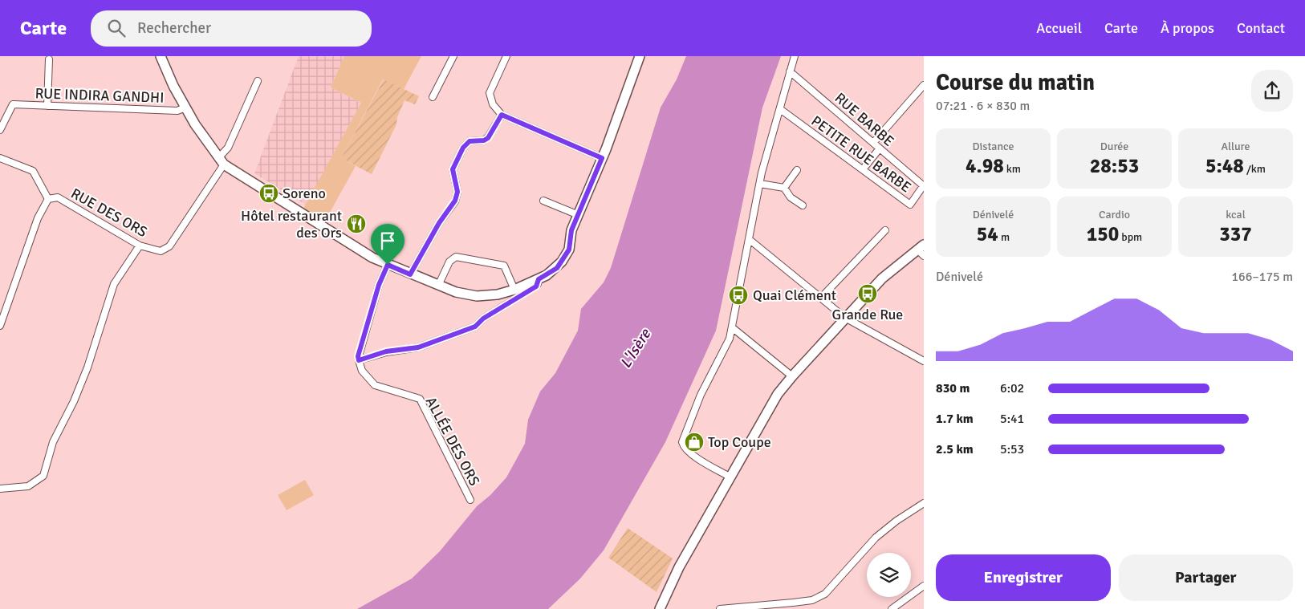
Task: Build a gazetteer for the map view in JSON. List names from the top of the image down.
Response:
{
  "streets": {
    "street": [
      "RUE INDIRA GANDHI",
      "RUE BARBE",
      "PETITE RUE BARBE",
      "RUE DES ORS",
      "ALLÉE DES ORS"
    ]
  },
  "crossings": [
    ["RUE BARBE", "PETITE RUE BARBE"]
  ],
  "water": ["L'Isère"],
  "places": {
    "bus stop": ["Soreno", "Grande Rue", "Quai Clément"],
    "restaurant": ["Hôtel restaurant des Ors"],
    "shop": ["Top Coupe"]
  },
  "page": {
    "header": "Carte",
    "search": "Rechercher",
    "nav": [
      "Accueil",
      "Carte",
      "À propos",
      "Contact"
    ],
    "heading": ["Course du matin", "07:21 · 6 × 830 m"],
    "stats": [
      ["Distance", "4.98 km"],
      ["Durée", "28:53"],
      ["Allure", "5:48 /km"],
      ["Dénivelé", "54 m"],
      ["Cardio", "150 bpm"],
      ["kcal", "337"]
    ],
    "chart": ["Dénivelé", "166–175 m"],
    "list": [
      {
        "name": "830 m",
        "note": "6:02"
      },
      {
        "name": "1.7 km",
        "note": "5:41"
      },
      {
        "name": "2.5 km",
        "note": "5:53"
      }
    ],
    "buttons": ["Enregistrer", "Partager"]
  }
}
